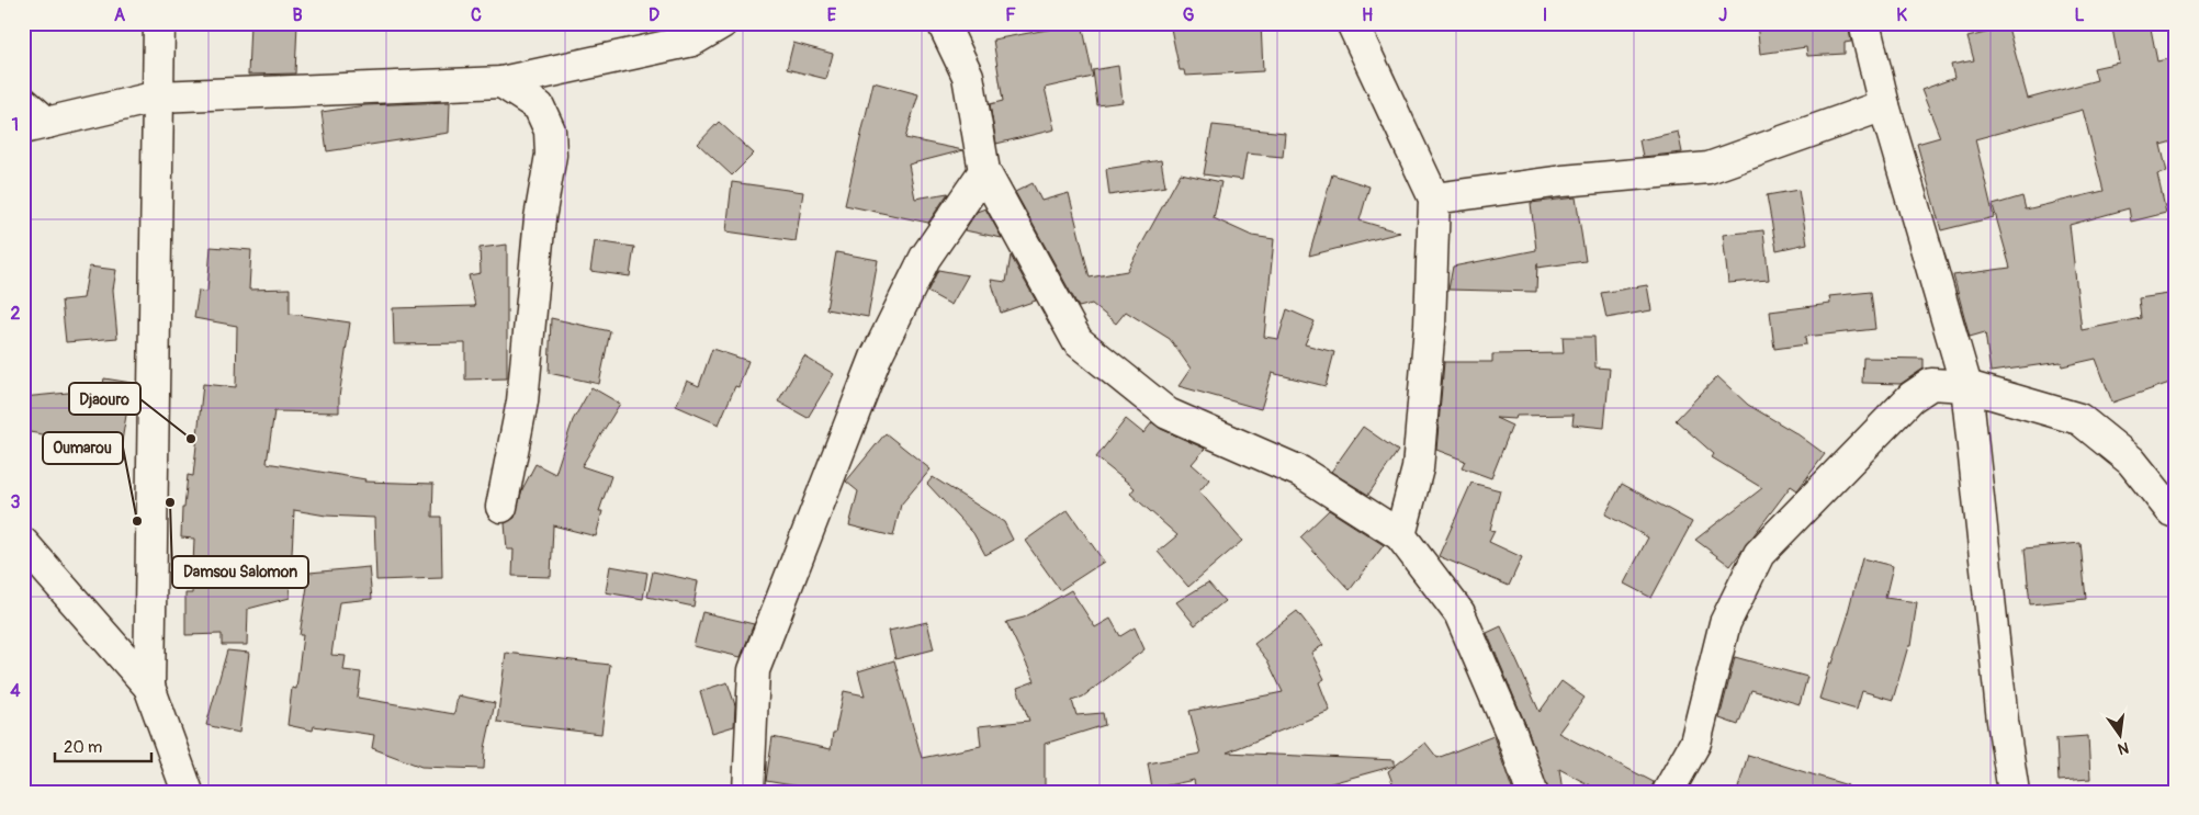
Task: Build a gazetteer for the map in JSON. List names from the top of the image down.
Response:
{
  "places": ["Djaouro", "Damsou Salomon", "Oumarou"],
  "scale_bar": "20 m",
  "north": "bottom",
  "grid": {
    "columns": [
      "A",
      "B",
      "C",
      "D",
      "E",
      "F",
      "G",
      "H",
      "I",
      "J",
      "K",
      "L"
    ],
    "rows": [
      "1",
      "2",
      "3",
      "4"
    ]
  }
}
